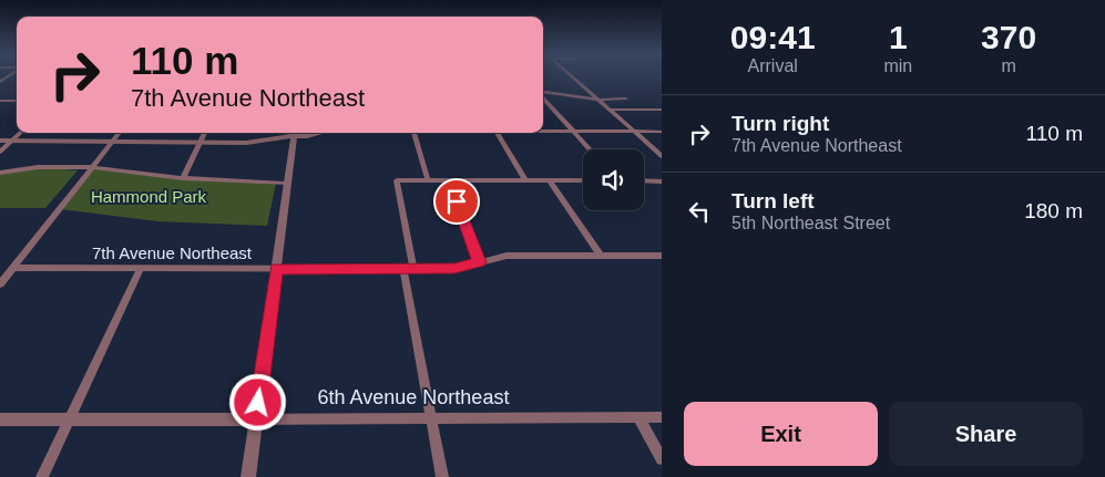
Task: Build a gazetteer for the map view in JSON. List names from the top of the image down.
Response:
{
  "streets": {
    "street": ["7th Avenue Northeast", "6th Avenue Northeast"]
  },
  "parks": ["Hammond Park"],
  "page": {
    "eta": [
      "09:41",
      "Arrival",
      "1",
      "min",
      "370",
      "m"
    ],
    "turn": ["110 m", "7th Avenue Northeast"],
    "list": [
      {
        "name": "Turn right",
        "note": "7th Avenue Northeast",
        "value": "110 m"
      },
      {
        "name": "Turn left",
        "note": "5th Northeast Street",
        "value": "180 m"
      }
    ],
    "buttons": ["Exit", "Share"]
  }
}
